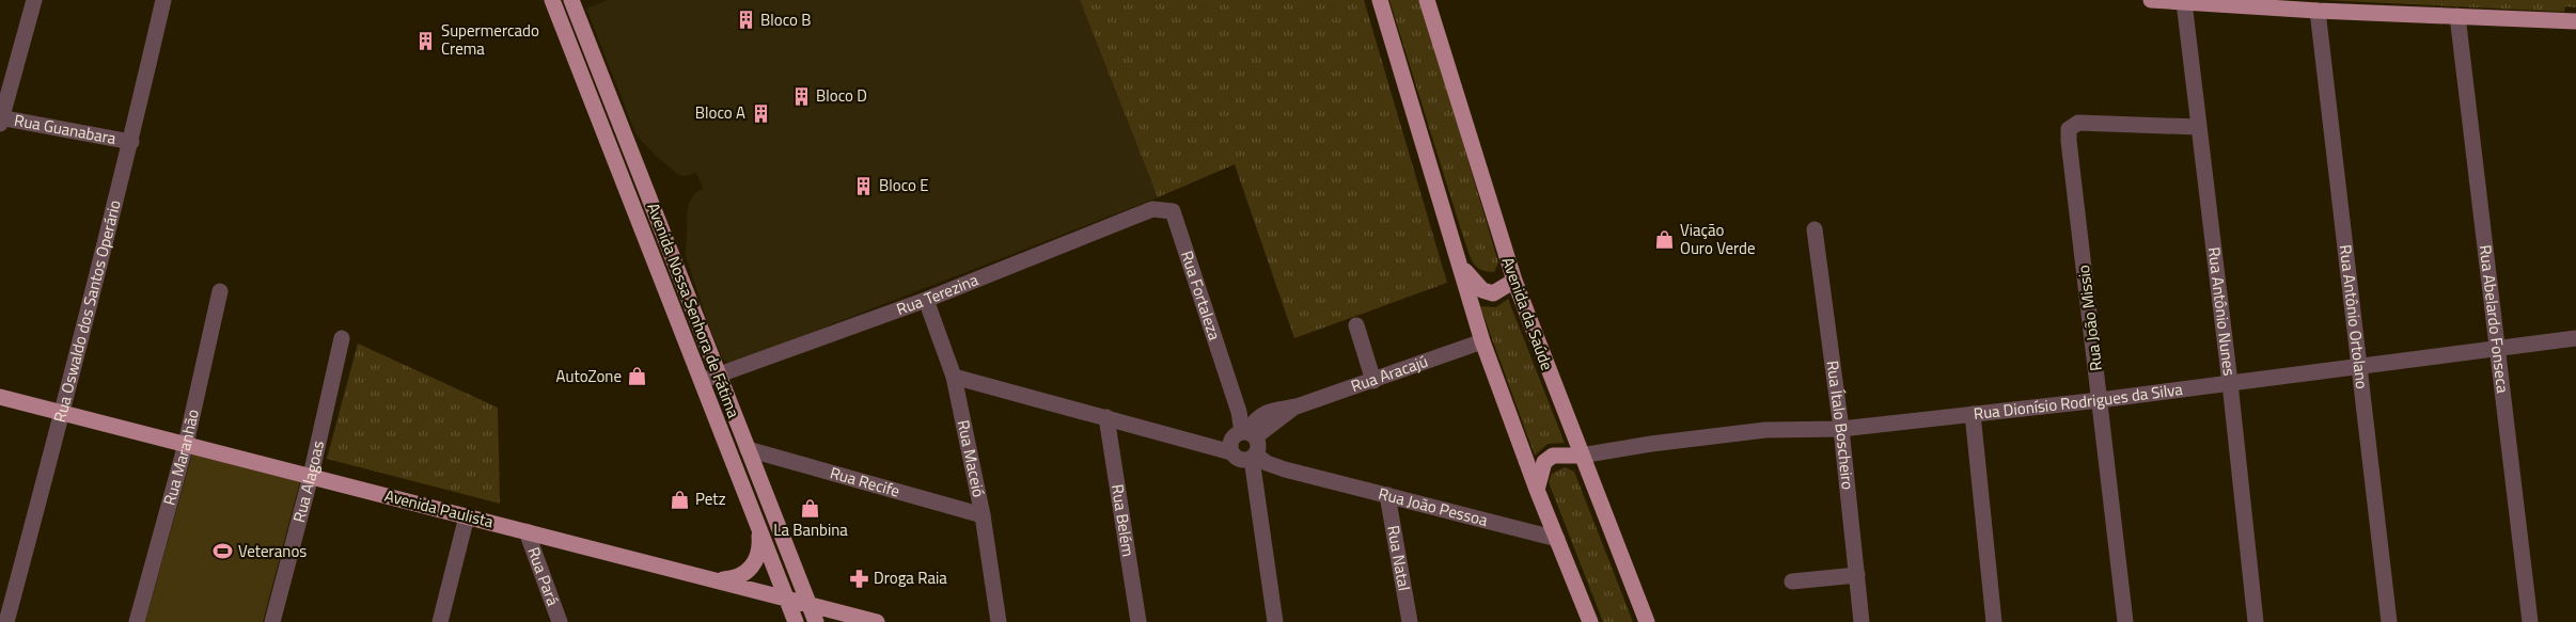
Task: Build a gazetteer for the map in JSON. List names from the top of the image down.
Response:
{
  "streets": {
    "main road": ["Avenida Nossa Senhora de Fátima", "Avenida da Saúde", "Avenida Paulista"],
    "street": [
      "Rua Guanabara",
      "Rua Terezina",
      "Rua Fortaleza",
      "Rua Oswaldo dos Santos Operário",
      "Rua Antônio Nunes",
      "Rua Antônio Ortolano",
      "Rua João Missio",
      "Rua Abelardo Fonseca",
      "Rua Aracajú",
      "Rua Dionísio Rodrigues da Silva",
      "Rua Ítalo Boscheiro",
      "Rua Maranhão",
      "Rua Maceió",
      "Rua Alagoas",
      "Rua Recife",
      "Rua João Pessoa",
      "Rua Belém",
      "Rua Natal",
      "Rua Pará"
    ]
  },
  "crossings": [
    ["Rua Guanabara", "Rua Oswaldo dos Santos Operário"],
    ["Rua Terezina", "Rua Fortaleza"],
    ["Rua Terezina", "Avenida Nossa Senhora de Fátima"],
    ["Rua Terezina", "Rua Maceió"],
    ["Rua Fortaleza", "Rua Aracajú"],
    ["Rua Fortaleza", "Rua João Pessoa"],
    ["Avenida Nossa Senhora de Fátima", "Rua Recife"],
    ["Avenida Nossa Senhora de Fátima", "Avenida Paulista"],
    ["Rua Oswaldo dos Santos Operário", "Avenida Paulista"],
    ["Rua Antônio Nunes", "Rua João Missio"],
    ["Rua Antônio Nunes", "Rua Dionísio Rodrigues da Silva"],
    ["Avenida da Saúde", "Rua Dionísio Rodrigues da Silva"],
    ["Rua Antônio Ortolano", "Rua Dionísio Rodrigues da Silva"],
    ["Rua João Missio", "Rua Dionísio Rodrigues da Silva"],
    ["Rua Abelardo Fonseca", "Rua Dionísio Rodrigues da Silva"],
    ["Rua Aracajú", "Rua João Pessoa"],
    ["Rua Dionísio Rodrigues da Silva", "Rua Ítalo Boscheiro"],
    ["Rua Maranhão", "Avenida Paulista"],
    ["Rua Maceió", "Rua Recife"],
    ["Rua Maceió", "Rua João Pessoa"],
    ["Rua Alagoas", "Avenida Paulista"],
    ["Rua João Pessoa", "Rua Belém"],
    ["Rua João Pessoa", "Rua Natal"],
    ["Avenida Paulista", "Rua Pará"]
  ],
  "places": {
    "building": [
      "Bloco B",
      "Supermercado Crema",
      "Bloco D",
      "Bloco A",
      "Bloco E"
    ],
    "shop": [
      "Viação Ouro Verde",
      "AutoZone",
      "Petz",
      "La Banbina"
    ],
    "sports": ["Veteranos"],
    "pharmacy": ["Droga Raia"]
  }
}
